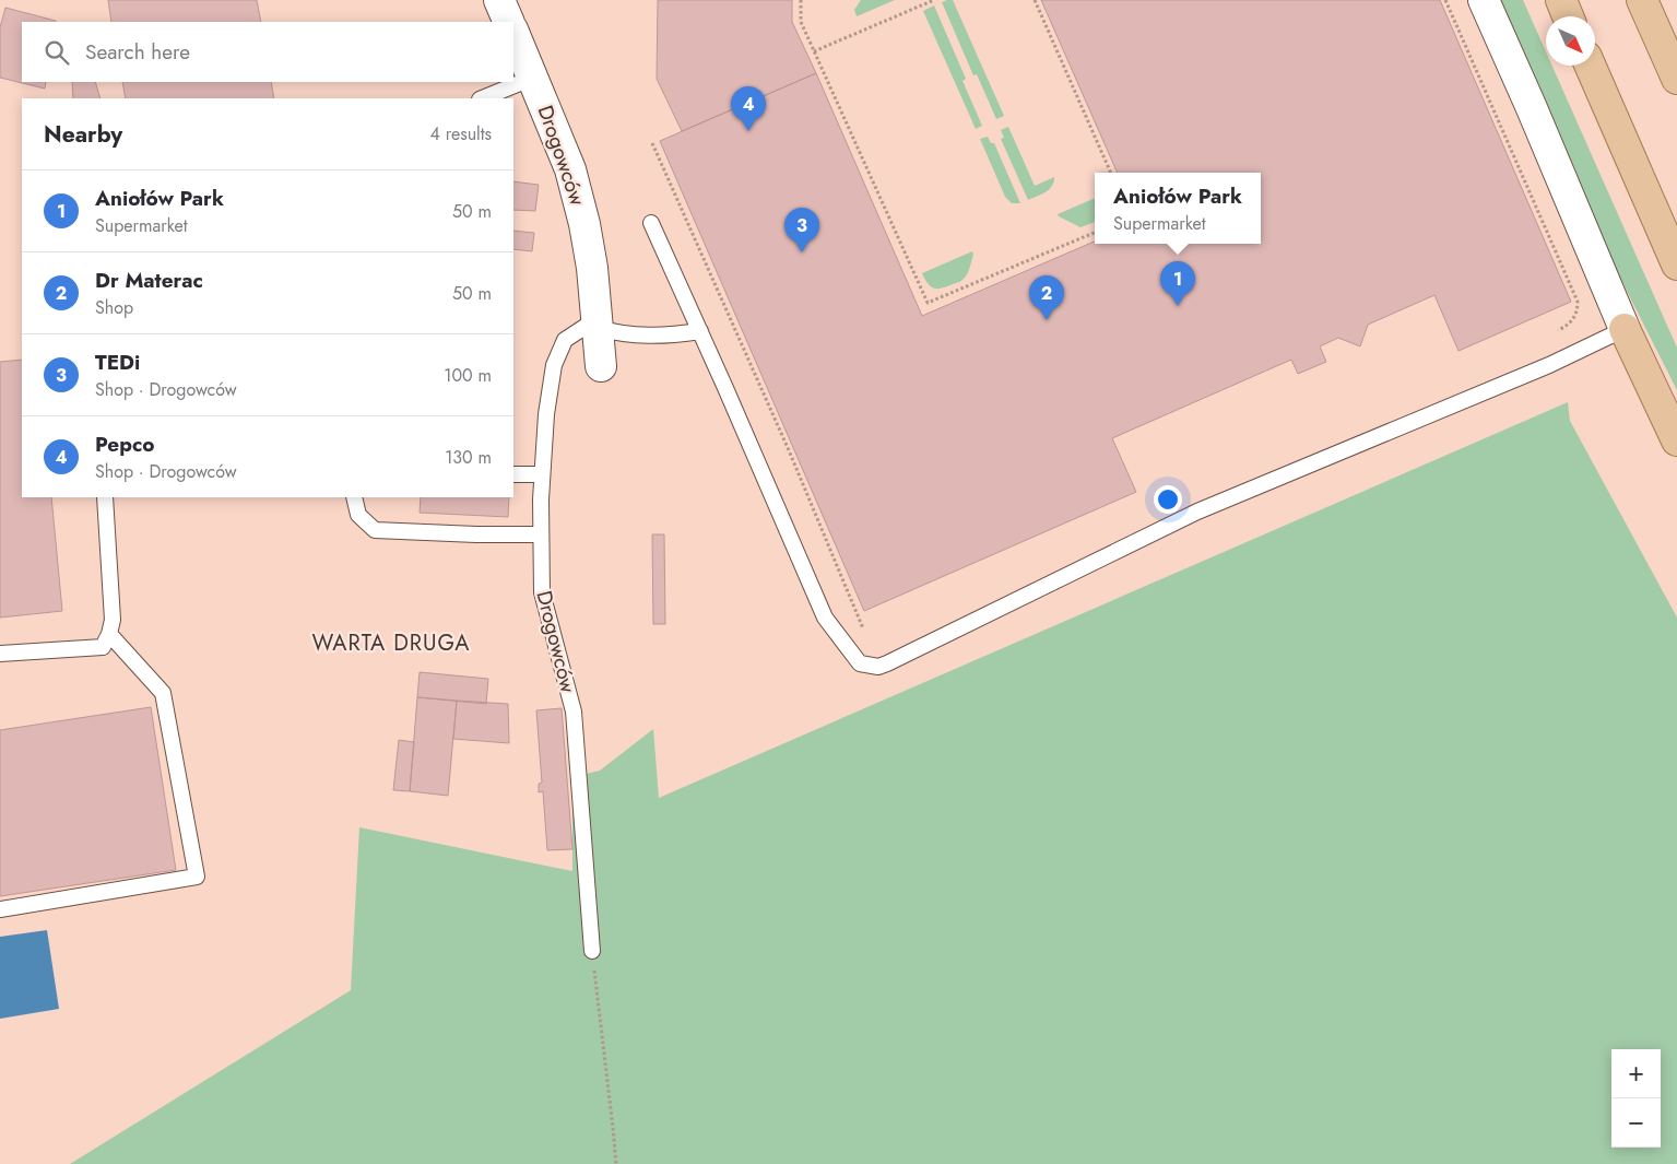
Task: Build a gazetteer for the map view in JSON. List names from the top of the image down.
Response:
{
  "streets": {
    "street": ["Drogowców"]
  },
  "districts": ["WARTA DRUGA"],
  "north": "bottom right",
  "page": {
    "search": "Search here",
    "pins": [
      "4",
      "3",
      "1",
      "2"
    ],
    "heading": ["Nearby", "4 results"],
    "list": [
      {
        "mark": "1",
        "name": "Aniołów Park",
        "note": "Supermarket",
        "value": "50 m"
      },
      {
        "mark": "2",
        "name": "Dr Materac",
        "note": "Shop",
        "value": "50 m"
      },
      {
        "mark": "3",
        "name": "TEDi",
        "note": "Shop · Drogowców",
        "value": "100 m"
      },
      {
        "mark": "4",
        "name": "Pepco",
        "note": "Shop · Drogowców",
        "value": "130 m"
      }
    ],
    "popup": ["Aniołów Park", "Supermarket"],
    "map_buttons": ["+", "−"]
  }
}
